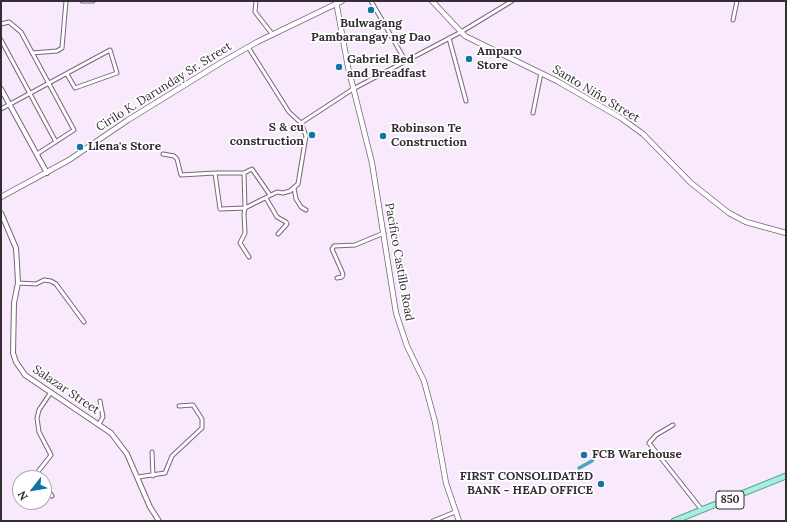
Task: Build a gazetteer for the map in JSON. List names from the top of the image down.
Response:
{
  "streets": {
    "main road": [
      "Cirilo K. Darunday Sr. Street",
      "Santo Niño Street",
      "Pacifico Castillo Road",
      "850"
    ],
    "street": ["Salazar Street"]
  },
  "crossings": [
    ["Cirilo K. Darunday Sr. Street", "Pacifico Castillo Road"]
  ],
  "places": [
    "Bulwagang Pambarangay ng Dao",
    "Amparo Store",
    "Gabriel Bed and Breadfast",
    "S & cu construction",
    "Robinson Te Construction",
    "Llena's Store",
    "FCB Warehouse",
    "FIRST CONSOLIDATED BANK - HEAD OFFICE"
  ],
  "north": "bottom left"
}
